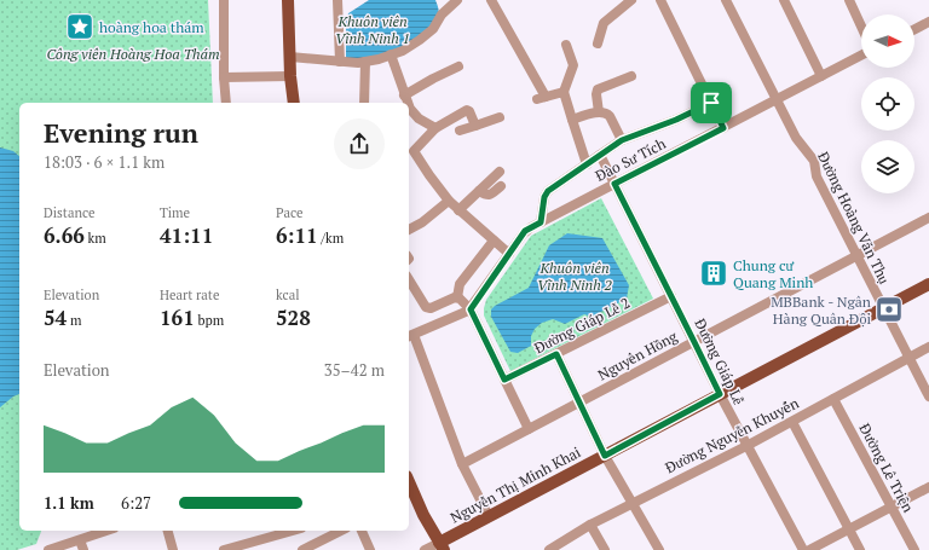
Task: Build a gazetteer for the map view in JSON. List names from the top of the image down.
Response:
{
  "streets": {
    "main road": ["Nguyễn Thị Minh Khai"],
    "street": [
      "Đào Sư Tích",
      "Đường Hoàng Văn Thụ",
      "Đường Giáp Lễ 2",
      "Nguyên Hồng",
      "Đường Giáp Lễ",
      "Đường Nguyễn Khuyến",
      "Đường Lê Triện"
    ]
  },
  "crossings": [
    ["Đào Sư Tích", "Đường Hoàng Văn Thụ"],
    ["Đào Sư Tích", "Đường Giáp Lễ"],
    ["Đường Hoàng Văn Thụ", "Nguyên Hồng"],
    ["Đường Hoàng Văn Thụ", "Đường Nguyễn Khuyến"],
    ["Đường Hoàng Văn Thụ", "Nguyễn Thị Minh Khai"],
    ["Đường Giáp Lễ 2", "Đường Giáp Lễ"],
    ["Nguyên Hồng", "Đường Giáp Lễ"],
    ["Đường Giáp Lễ", "Đường Nguyễn Khuyến"],
    ["Đường Giáp Lễ", "Nguyễn Thị Minh Khai"],
    ["Đường Nguyễn Khuyến", "Đường Lê Triện"]
  ],
  "parks": ["Khuôn viên Vĩnh Ninh 1", "Công viên Hoàng Hoa Thám", "Khuôn viên Vĩnh Ninh 2"],
  "places": {
    "place": ["hoàng hoa thám"],
    "building": ["Chung cư Quang Minh"],
    "bank": ["MBBank - Ngân Hàng Quân Đội"]
  },
  "north": "right",
  "page": {
    "heading": ["Evening run", "18:03 · 6 × 1.1 km"],
    "stats": [
      ["Distance", "6.66 km"],
      ["Time", "41:11"],
      ["Pace", "6:11 /km"],
      ["Elevation", "54 m"],
      ["Heart rate", "161 bpm"],
      ["kcal", "528"]
    ],
    "chart": ["Elevation", "35–42 m"],
    "list": [
      {
        "name": "1.1 km",
        "note": "6:27"
      }
    ]
  }
}
